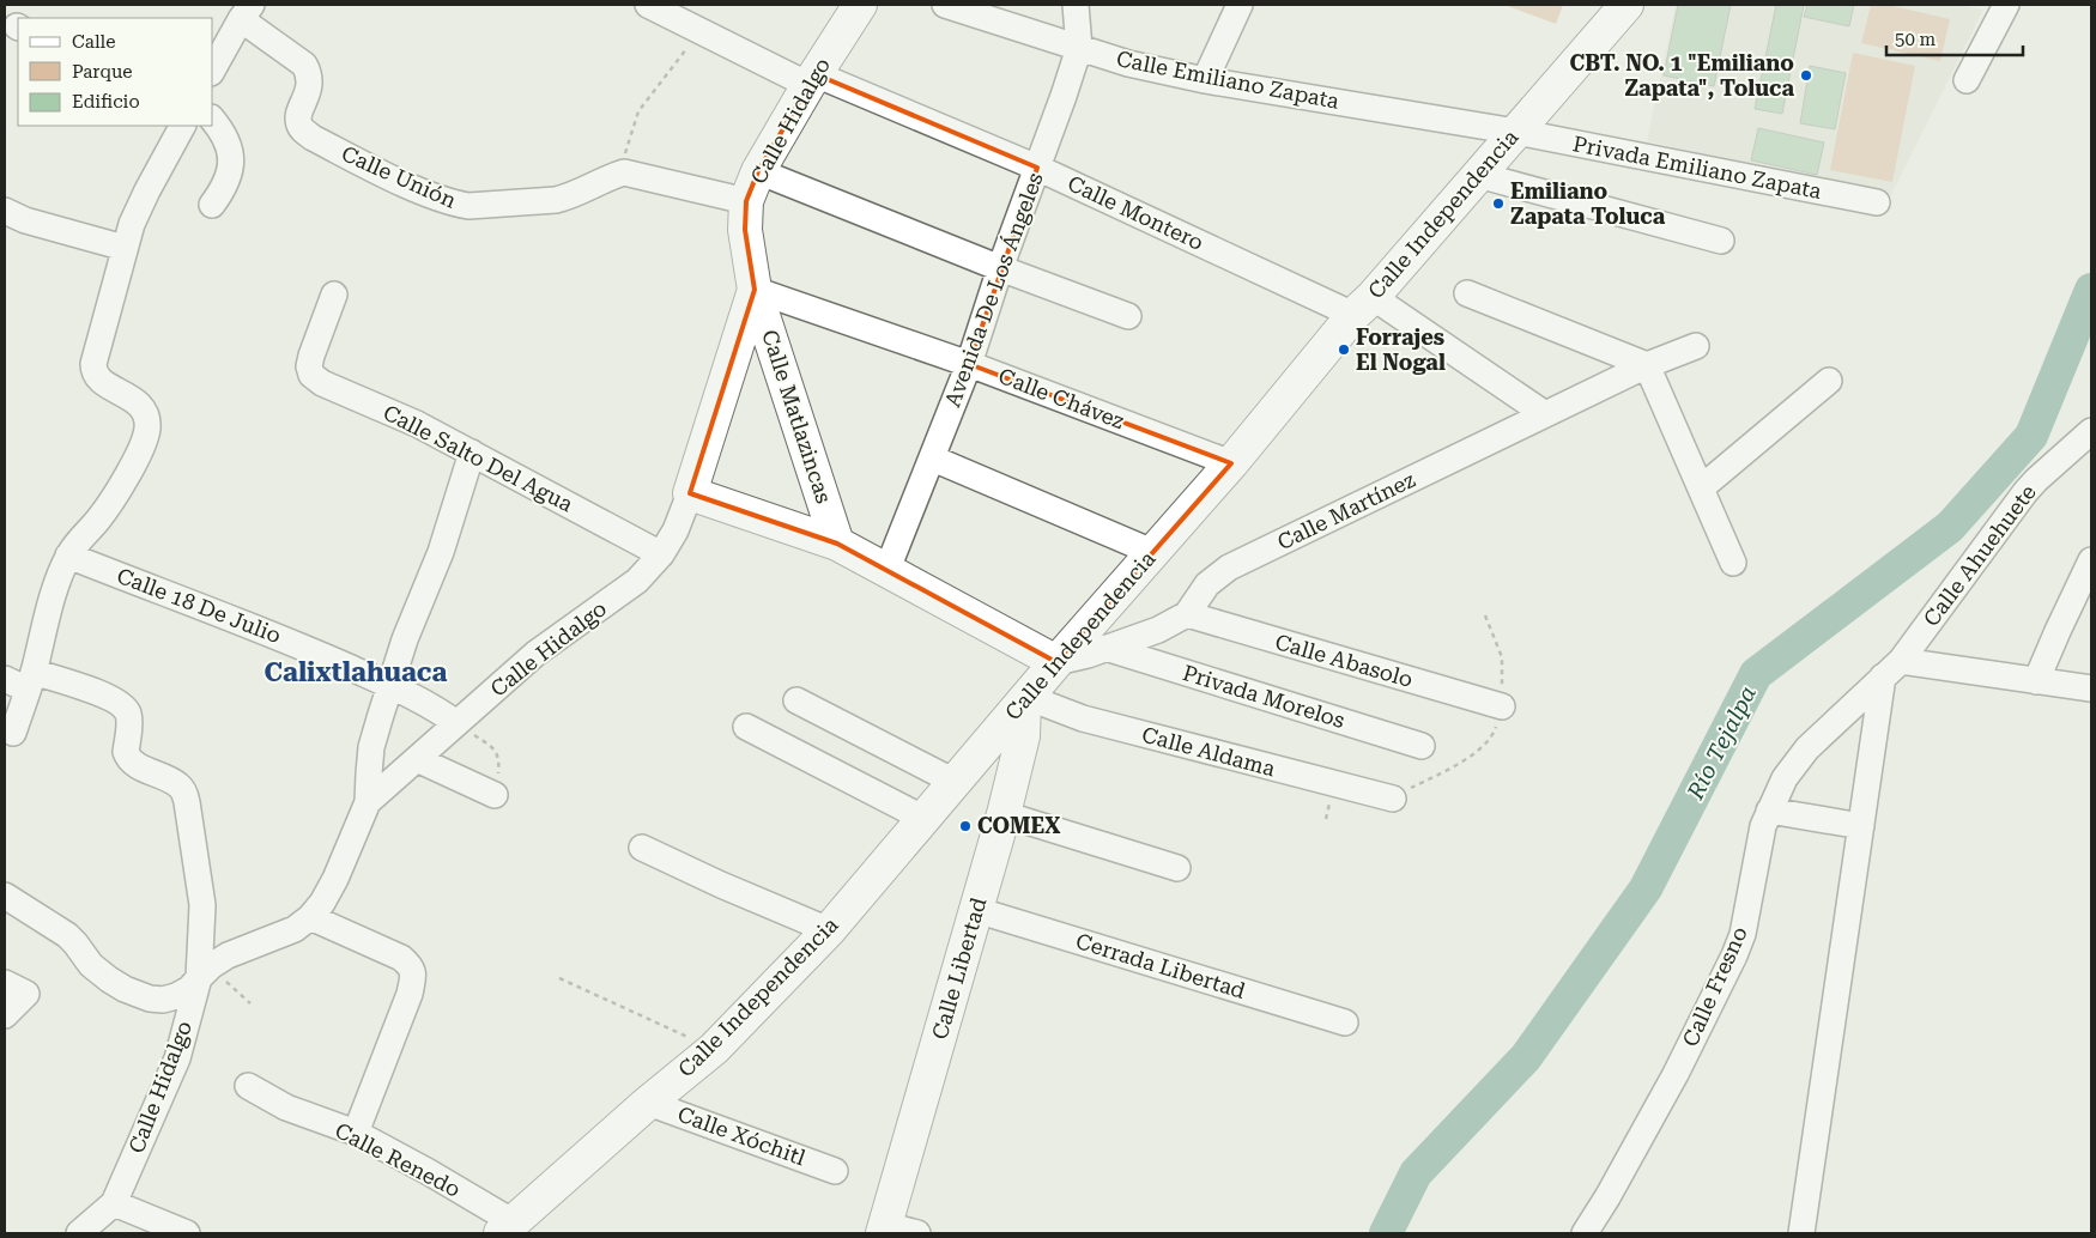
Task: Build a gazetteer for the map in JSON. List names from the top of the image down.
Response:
{
  "streets": {
    "main road": [
      "Calle Hidalgo",
      "Calle Independencia",
      "Calle Matlazincas",
      "Calle Libertad"
    ],
    "street": [
      "Calle Emiliano Zapata",
      "Privada Emiliano Zapata",
      "Calle Unión",
      "Calle Montero",
      "Avenida De Los Ángeles",
      "Calle Chávez",
      "Calle Salto Del Agua",
      "Calle Martínez",
      "Calle Ahuehuete",
      "Calle 18 De Julio",
      "Calle Abasolo",
      "Privada Morelos",
      "Calle Aldama",
      "Cerrada Libertad",
      "Calle Fresno",
      "Calle Xóchitl",
      "Calle Renedo"
    ]
  },
  "crossings": [
    ["Calle Emiliano Zapata", "Privada Emiliano Zapata"],
    ["Calle Emiliano Zapata", "Calle Independencia"],
    ["Calle Emiliano Zapata", "Avenida De Los Ángeles"],
    ["Calle Hidalgo", "Calle Montero"],
    ["Calle Hidalgo", "Calle Chávez"],
    ["Calle Hidalgo", "Calle Matlazincas"],
    ["Calle Hidalgo", "Calle Salto Del Agua"],
    ["Calle Hidalgo", "Calle 18 De Julio"],
    ["Privada Emiliano Zapata", "Calle Independencia"],
    ["Calle Montero", "Calle Independencia"],
    ["Calle Montero", "Avenida De Los Ángeles"],
    ["Calle Montero", "Calle Martínez"],
    ["Calle Independencia", "Calle Chávez"],
    ["Calle Independencia", "Calle Martínez"],
    ["Calle Independencia", "Calle Aldama"],
    ["Calle Independencia", "Calle Libertad"],
    ["Calle Independencia", "Calle Xóchitl"],
    ["Calle Independencia", "Calle Renedo"],
    ["Avenida De Los Ángeles", "Calle Chávez"],
    ["Calle Chávez", "Calle Matlazincas"],
    ["Calle Martínez", "Calle Abasolo"],
    ["Calle Martínez", "Privada Morelos"],
    ["Calle Ahuehuete", "Calle Fresno"],
    ["Calle Aldama", "Calle Libertad"],
    ["Cerrada Libertad", "Calle Libertad"]
  ],
  "districts": ["Calixtlahuaca"],
  "water": ["Río Tejalpa"],
  "places": [
    "CBT. NO. 1 \"Emiliano Zapata\", Toluca",
    "Emiliano Zapata Toluca",
    "Forrajes El Nogal",
    "COMEX"
  ],
  "legend": ["Calle", "Parque", "Edificio"],
  "scale_bar": "50 m"
}
